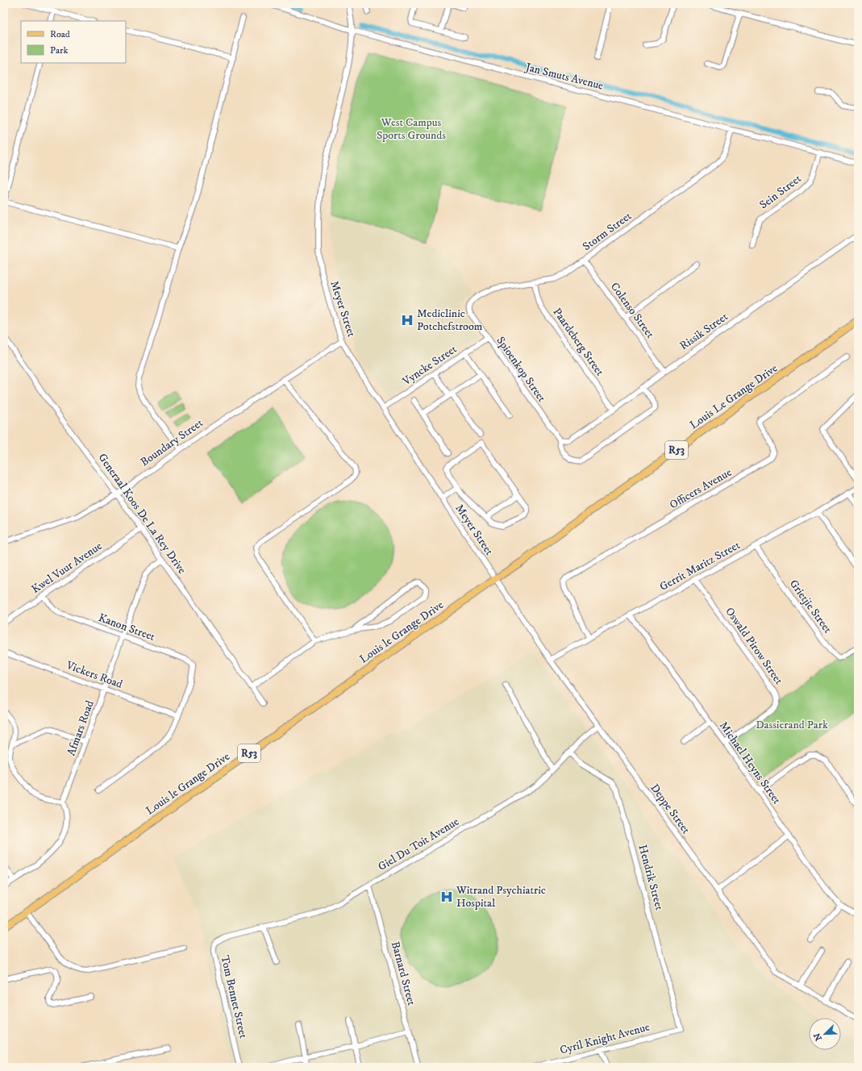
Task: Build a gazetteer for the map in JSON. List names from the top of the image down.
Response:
{
  "streets": {
    "main road": ["Louis Le Grange Drive", "R53", "Louis le Grange Drive"],
    "street": [
      "Jan Smuts Avenue",
      "Sein Street",
      "Storm Street",
      "Meyer Street",
      "Colenso Street",
      "Rissik Street",
      "Paardeberg Street",
      "Vyncke Street",
      "Spioenkop Street",
      "Boundary Street",
      "Officers Avenue",
      "Generaal Koos De La Rey Drive",
      "Gerrit Maritz Street",
      "Kwel Vuur Avenue",
      "Grietjie Street",
      "Kanon Street",
      "Oswald Pirow Street",
      "Vickers Road",
      "Afmars Road",
      "Michael Heyns Street",
      "Deppe Street",
      "Giel Du Toit Avenue",
      "Hendrik Street",
      "Barnard Street",
      "Tom Bennet Street",
      "Cyril Knight Avenue"
    ]
  },
  "crossings": [
    ["Jan Smuts Avenue", "Sein Street"],
    ["Jan Smuts Avenue", "Storm Street"],
    ["Jan Smuts Avenue", "Meyer Street"],
    ["Storm Street", "Colenso Street"],
    ["Storm Street", "Paardeberg Street"],
    ["Storm Street", "Spioenkop Street"],
    ["Meyer Street", "Vyncke Street"],
    ["Meyer Street", "Louis Le Grange Drive"],
    ["Meyer Street", "Boundary Street"],
    ["Meyer Street", "Louis le Grange Drive"],
    ["Meyer Street", "Deppe Street"],
    ["Colenso Street", "Rissik Street"],
    ["Rissik Street", "Paardeberg Street"],
    ["Rissik Street", "Spioenkop Street"],
    ["Vyncke Street", "Spioenkop Street"],
    ["Louis Le Grange Drive", "Louis le Grange Drive"],
    ["Louis Le Grange Drive", "Deppe Street"],
    ["Boundary Street", "Generaal Koos De La Rey Drive"],
    ["Officers Avenue", "Gerrit Maritz Street"],
    ["Generaal Koos De La Rey Drive", "Kwel Vuur Avenue"],
    ["Generaal Koos De La Rey Drive", "Afmars Road"],
    ["Gerrit Maritz Street", "Grietjie Street"],
    ["Gerrit Maritz Street", "Oswald Pirow Street"],
    ["Gerrit Maritz Street", "Michael Heyns Street"],
    ["Gerrit Maritz Street", "Deppe Street"],
    ["Kwel Vuur Avenue", "Kanon Street"],
    ["Kanon Street", "Vickers Road"],
    ["Kanon Street", "Afmars Road"],
    ["Louis le Grange Drive", "Deppe Street"],
    ["Oswald Pirow Street", "Michael Heyns Street"],
    ["Vickers Road", "Afmars Road"],
    ["Deppe Street", "Giel Du Toit Avenue"],
    ["Giel Du Toit Avenue", "Hendrik Street"],
    ["Giel Du Toit Avenue", "Barnard Street"],
    ["Giel Du Toit Avenue", "Tom Bennet Street"],
    ["Hendrik Street", "Cyril Knight Avenue"]
  ],
  "parks": ["West Campus Sports Grounds", "Dassierand Park"],
  "places": {
    "hospital": ["Mediclinic Potchefstroom", "Witrand Psychiatric Hospital"]
  },
  "legend": ["Road", "Park"],
  "north": "bottom left"
}
